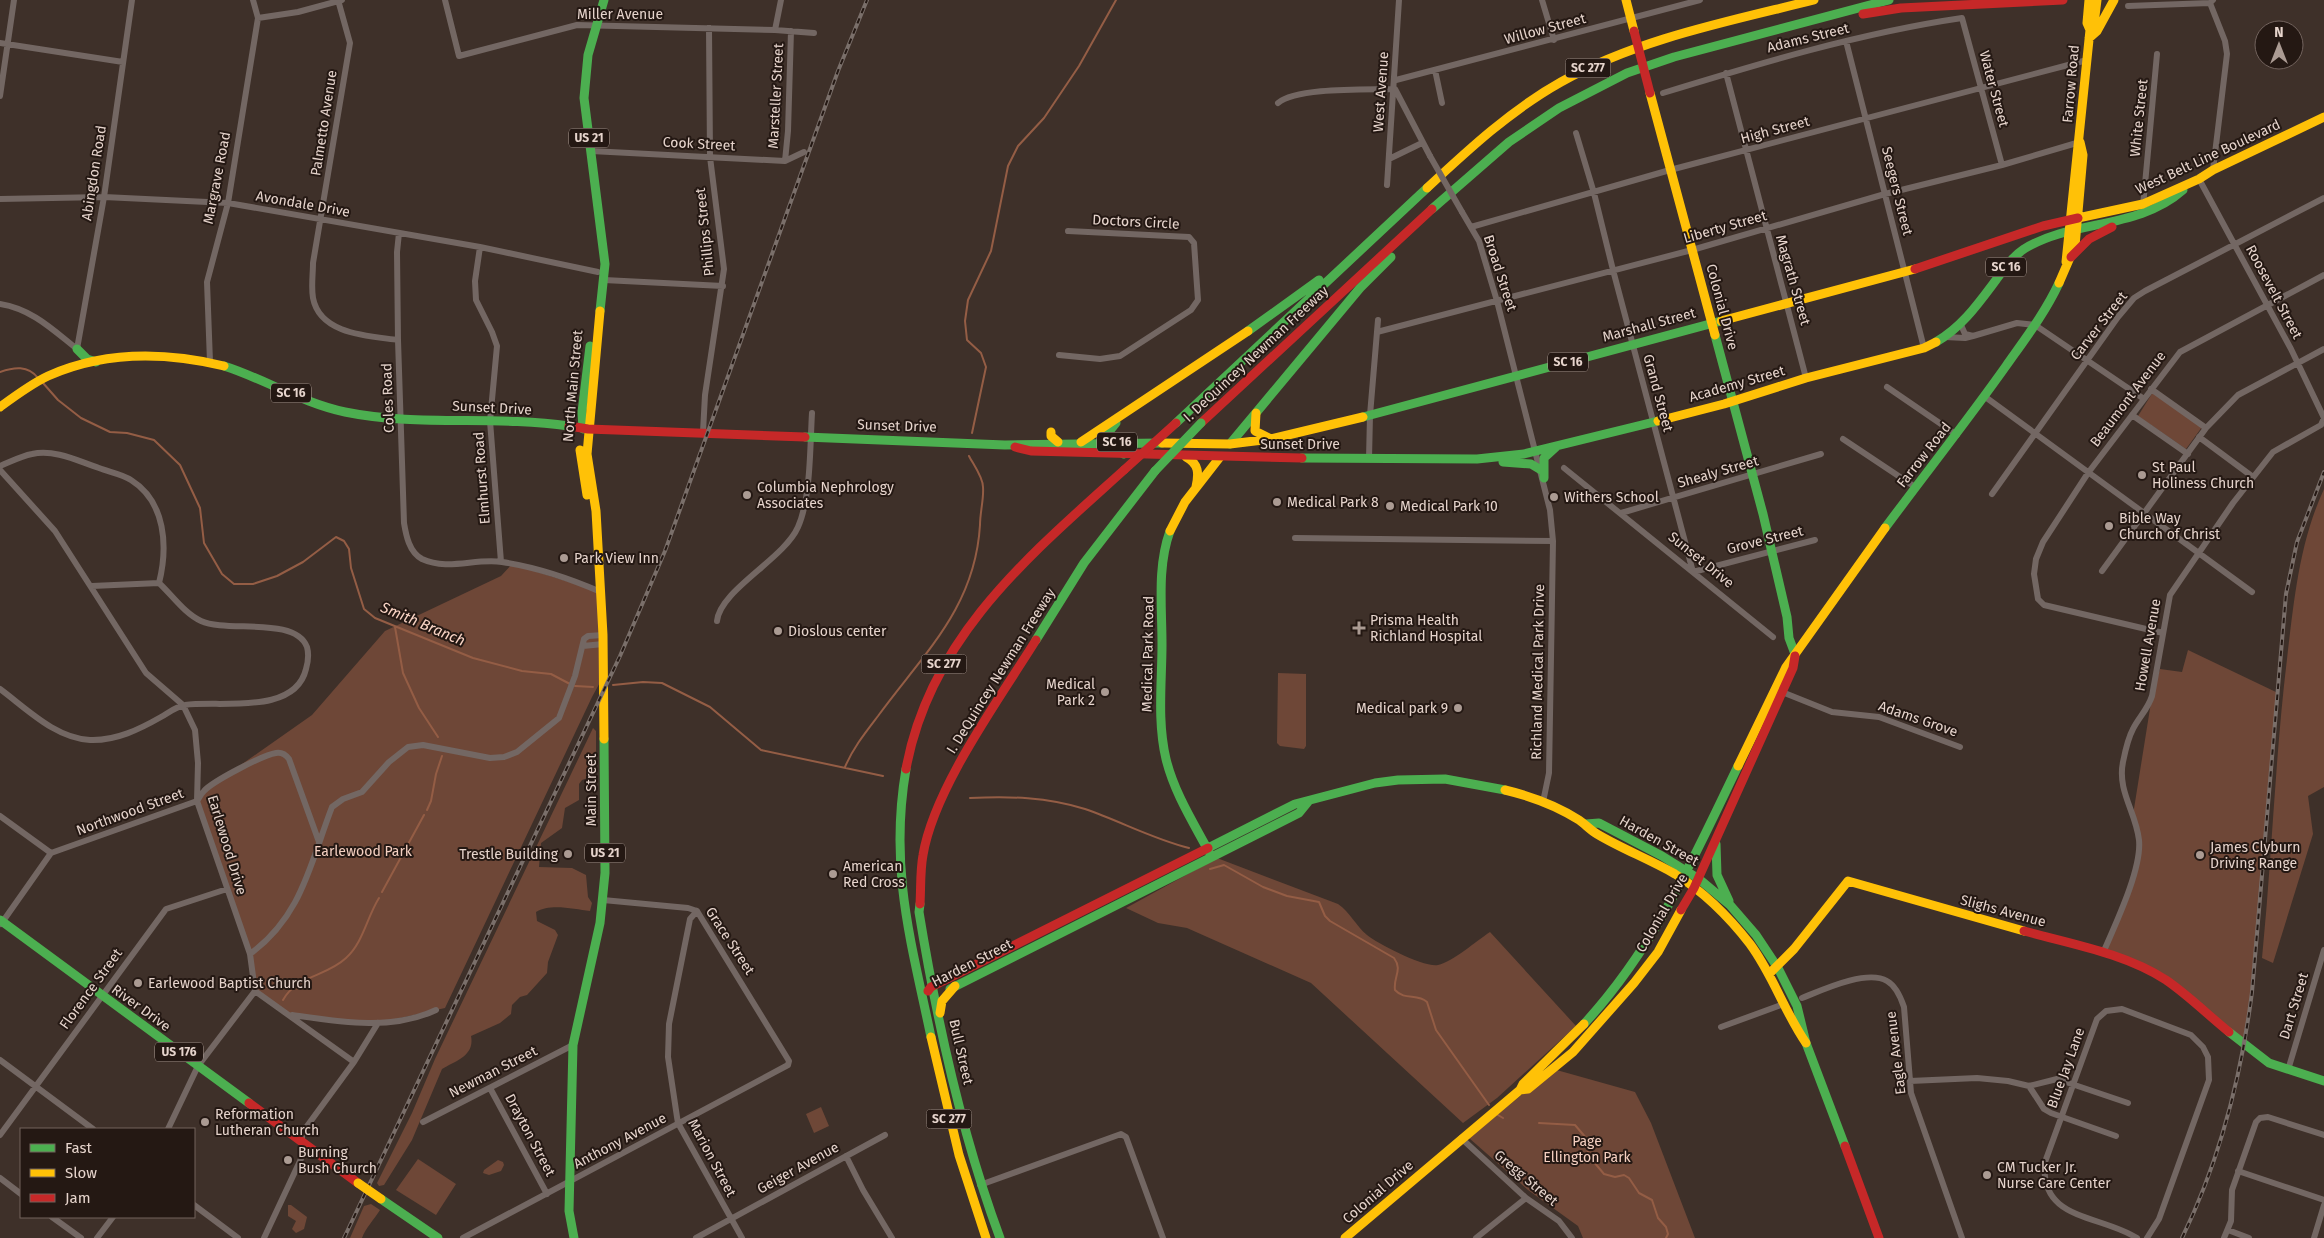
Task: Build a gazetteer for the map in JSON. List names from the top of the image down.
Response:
{
  "streets": {
    "main road": [
      "SC 277",
      "Farrow Road",
      "US 21",
      "West Belt Line Boulevard",
      "SC 16",
      "Colonial Drive",
      "Marshall Street",
      "I. DeQuincey Newman Freeway",
      "Academy Street",
      "North Main Street",
      "Sunset Drive",
      "Medical Park Road",
      "Main Street",
      "Harden Street",
      "Slighs Avenue",
      "River Drive",
      "US 176",
      "Bull Street"
    ],
    "street": [
      "Miller Avenue",
      "Willow Street",
      "Adams Street",
      "Water Street",
      "West Avenue",
      "Marsteller Street",
      "White Street",
      "Palmetto Avenue",
      "High Street",
      "Cook Street",
      "Abingdon Road",
      "Margrave Road",
      "Seegers Street",
      "Avondale Drive",
      "Doctors Circle",
      "Liberty Street",
      "Phillips Street",
      "Broad Street",
      "Magrath Street",
      "Roosevelt Street",
      "Carver Street",
      "Grand Street",
      "Coles Road",
      "Beaumont Avenue",
      "Shealy Street",
      "Elmhurst Road",
      "Grove Street",
      "Howell Avenue",
      "Richland Medical Park Drive",
      "Adams Grove",
      "Northwood Street",
      "Earlewood Drive",
      "Grace Street",
      "Florence Street",
      "Dart Street",
      "Eagle Avenue",
      "Blue Jay Lane",
      "Newman Street",
      "Drayton Street",
      "Anthony Avenue",
      "Marion Street",
      "Geiger Avenue",
      "Gregg Street"
    ]
  },
  "crossings": [
    ["Miller Avenue", "Marsteller Street"],
    ["Miller Avenue", "Phillips Street"],
    ["Miller Avenue", "North Main Street"],
    ["Willow Street", "West Avenue"],
    ["Willow Street", "Colonial Drive"],
    ["Adams Street", "Water Street"],
    ["Adams Street", "Seegers Street"],
    ["Adams Street", "Magrath Street"],
    ["Farrow Road", "High Street"],
    ["Farrow Road", "West Belt Line Boulevard"],
    ["Farrow Road", "Liberty Street"],
    ["Farrow Road", "Colonial Drive"],
    ["Farrow Road", "Academy Street"],
    ["Water Street", "High Street"],
    ["Water Street", "Liberty Street"],
    ["West Avenue", "Broad Street"],
    ["Marsteller Street", "Cook Street"],
    ["White Street", "West Belt Line Boulevard"],
    ["White Street", "Academy Street"],
    ["Palmetto Avenue", "Avondale Drive"],
    ["Palmetto Avenue", "Coles Road"],
    ["High Street", "Seegers Street"],
    ["High Street", "Broad Street"],
    ["High Street", "Magrath Street"],
    ["High Street", "Colonial Drive"],
    ["High Street", "Grand Street"],
    ["Cook Street", "Phillips Street"],
    ["Cook Street", "North Main Street"],
    ["West Belt Line Boulevard", "Roosevelt Street"],
    ["West Belt Line Boulevard", "Marshall Street"],
    ["West Belt Line Boulevard", "Academy Street"],
    ["Abingdon Road", "Avondale Drive"],
    ["Margrave Road", "Avondale Drive"],
    ["Margrave Road", "Sunset Drive"],
    ["Seegers Street", "Liberty Street"],
    ["Seegers Street", "Marshall Street"],
    ["Seegers Street", "Academy Street"],
    ["Avondale Drive", "Phillips Street"],
    ["Avondale Drive", "North Main Street"],
    ["Avondale Drive", "Coles Road"],
    ["Avondale Drive", "Elmhurst Road"],
    ["Liberty Street", "Broad Street"],
    ["Liberty Street", "Magrath Street"],
    ["Liberty Street", "Colonial Drive"],
    ["Liberty Street", "Grand Street"],
    ["Phillips Street", "Sunset Drive"],
    ["Broad Street", "Marshall Street"],
    ["Broad Street", "Academy Street"],
    ["Broad Street", "Sunset Drive"],
    ["Broad Street", "Richland Medical Park Drive"],
    ["Magrath Street", "Marshall Street"],
    ["Magrath Street", "Academy Street"],
    ["Roosevelt Street", "Carver Street"],
    ["Roosevelt Street", "Academy Street"],
    ["Roosevelt Street", "Beaumont Avenue"],
    ["Roosevelt Street", "Howell Avenue"],
    ["Colonial Drive", "Marshall Street"],
    ["Colonial Drive", "Academy Street"],
    ["Colonial Drive", "Shealy Street"],
    ["Colonial Drive", "Grove Street"],
    ["Colonial Drive", "Adams Grove"],
    ["Colonial Drive", "Harden Street"],
    ["Colonial Drive", "Gregg Street"],
    ["Marshall Street", "Grand Street"],
    ["Marshall Street", "Sunset Drive"],
    ["Marshall Street", "Medical Park Road"],
    ["I. DeQuincey Newman Freeway", "Medical Park Road"],
    ["I. DeQuincey Newman Freeway", "Harden Street"],
    ["I. DeQuincey Newman Freeway", "Bull Street"],
    ["Academy Street", "Grand Street"],
    ["Academy Street", "Sunset Drive"],
    ["Academy Street", "Richland Medical Park Drive"],
    ["North Main Street", "Sunset Drive"],
    ["North Main Street", "Main Street"],
    ["Grand Street", "Sunset Drive"],
    ["Grand Street", "Shealy Street"],
    ["Grand Street", "Grove Street"],
    ["Coles Road", "Sunset Drive"],
    ["Coles Road", "Elmhurst Road"],
    ["Beaumont Avenue", "Howell Avenue"],
    ["Sunset Drive", "Shealy Street"],
    ["Sunset Drive", "Elmhurst Road"],
    ["Sunset Drive", "Grove Street"],
    ["Sunset Drive", "Medical Park Road"],
    ["Sunset Drive", "Richland Medical Park Drive"],
    ["Sunset Drive", "Main Street"],
    ["Howell Avenue", "Slighs Avenue"],
    ["Medical Park Road", "Harden Street"],
    ["Richland Medical Park Drive", "Harden Street"],
    ["Main Street", "Grace Street"],
    ["Main Street", "Newman Street"],
    ["Main Street", "Anthony Avenue"],
    ["Northwood Street", "Earlewood Drive"],
    ["Harden Street", "Slighs Avenue"],
    ["Harden Street", "Bull Street"],
    ["Earlewood Drive", "Florence Street"],
    ["Slighs Avenue", "Dart Street"],
    ["Grace Street", "Anthony Avenue"],
    ["Grace Street", "Marion Street"],
    ["Florence Street", "River Drive"],
    ["Newman Street", "Drayton Street"],
    ["Drayton Street", "Anthony Avenue"],
    ["Anthony Avenue", "Marion Street"],
    ["Marion Street", "Geiger Avenue"]
  ],
  "water": ["Smith Branch"],
  "parks": ["Earlewood Park", "Page Ellington Park"],
  "places": {
    "other": [
      "St Paul Holiness Church",
      "Columbia Nephrology Associates",
      "Withers School",
      "Medical Park 8",
      "Medical Park 10",
      "Bible Way Church of Christ",
      "Park View Inn",
      "Dioslous center",
      "Medical Park 2",
      "Medical park 9",
      "Trestle Building",
      "James Clyburn Driving Range",
      "American Red Cross",
      "Earlewood Baptist Church",
      "Reformation Lutheran Church",
      "Burning Bush Church",
      "CM Tucker Jr. Nurse Care Center"
    ],
    "health": ["Prisma Health Richland Hospital"]
  },
  "legend": ["Fast", "Slow", "Jam"],
  "north": "top"
}
